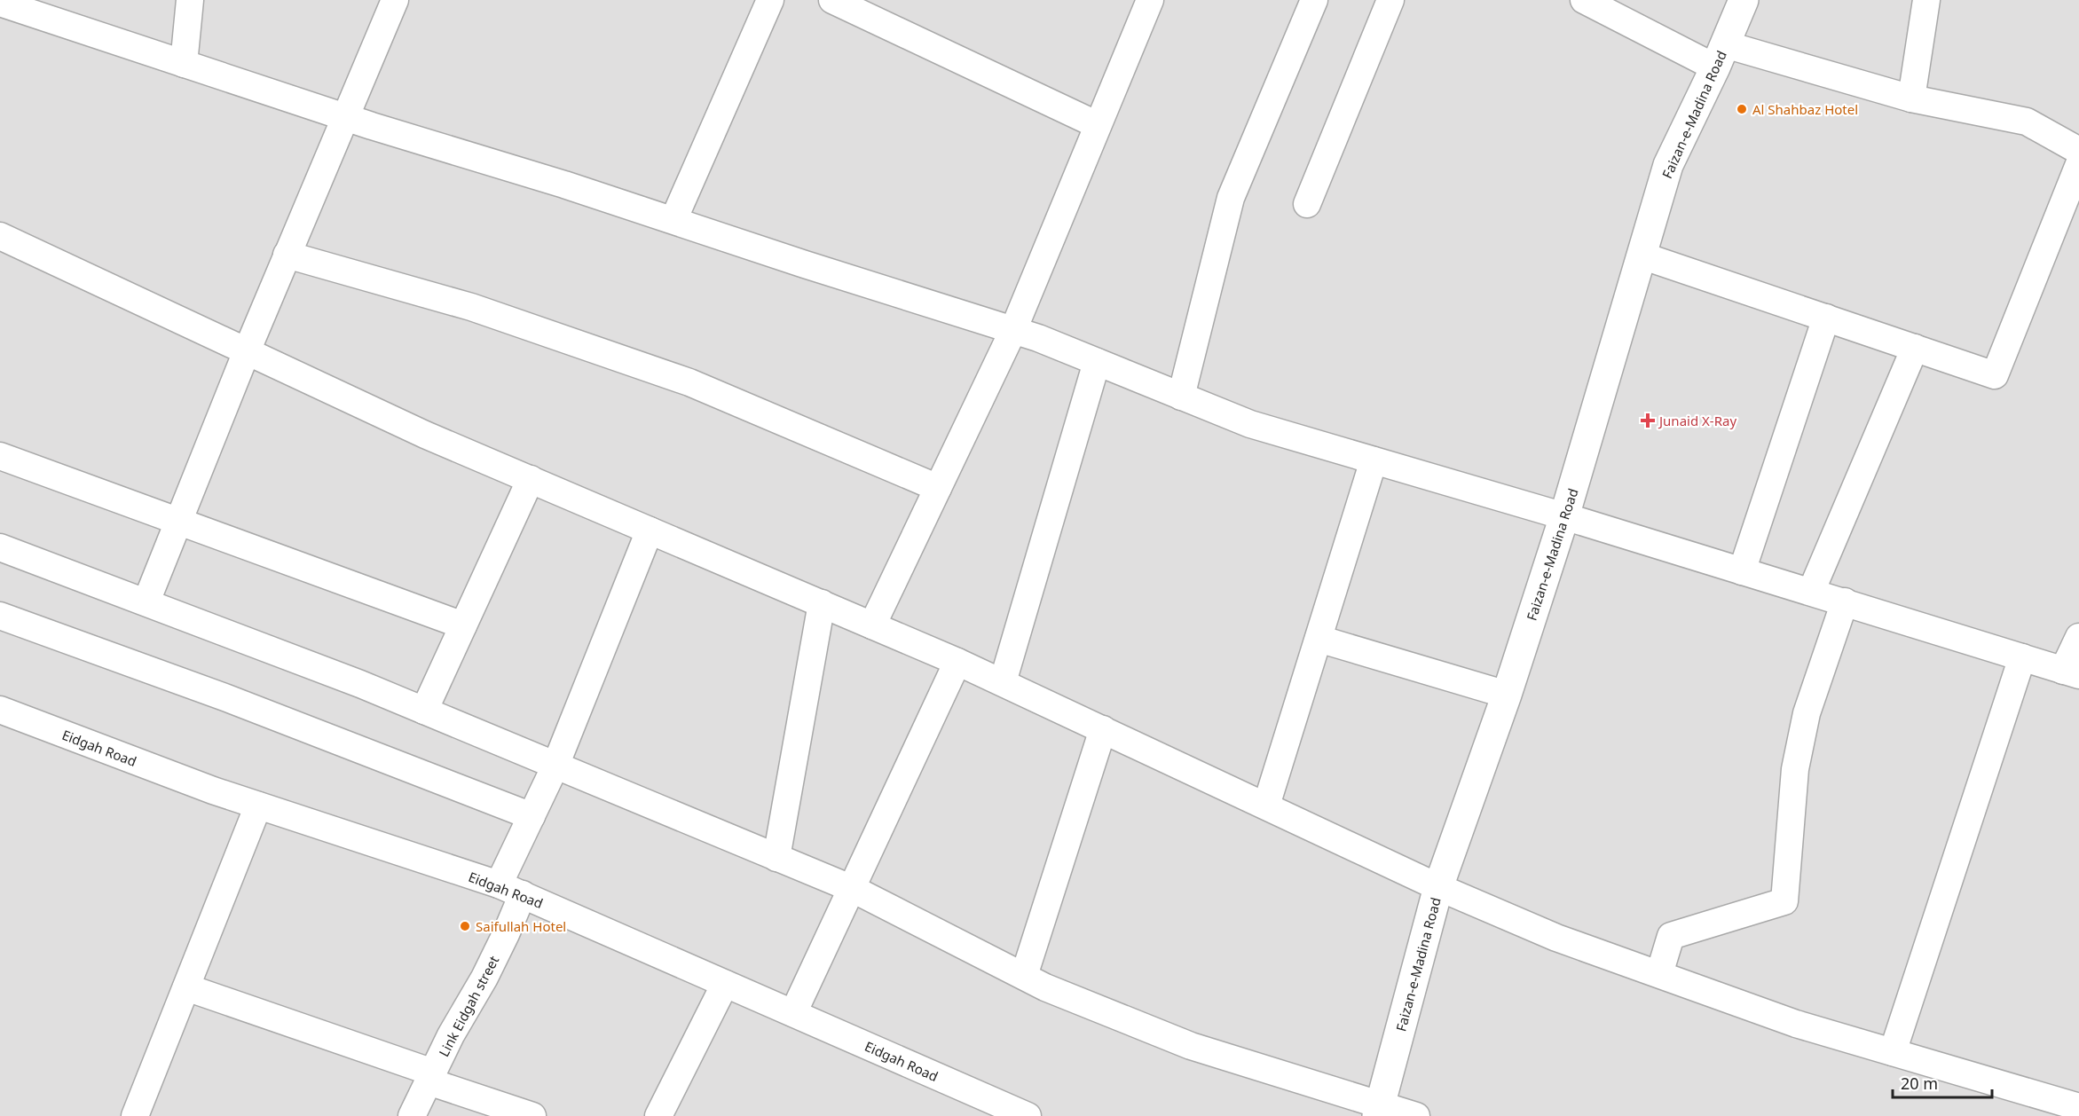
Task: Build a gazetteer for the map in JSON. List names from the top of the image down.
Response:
{
  "streets": {
    "street": ["Faizan-e-Madina Road", "Eidgah Road", "Link Eidgah street"]
  },
  "crossings": [
    ["Eidgah Road", "Link Eidgah street"]
  ],
  "places": {
    "other": ["Al Shahbaz Hotel", "Saifullah Hotel"],
    "health": ["Junaid X-Ray"]
  },
  "scale_bar": "20 m"
}
